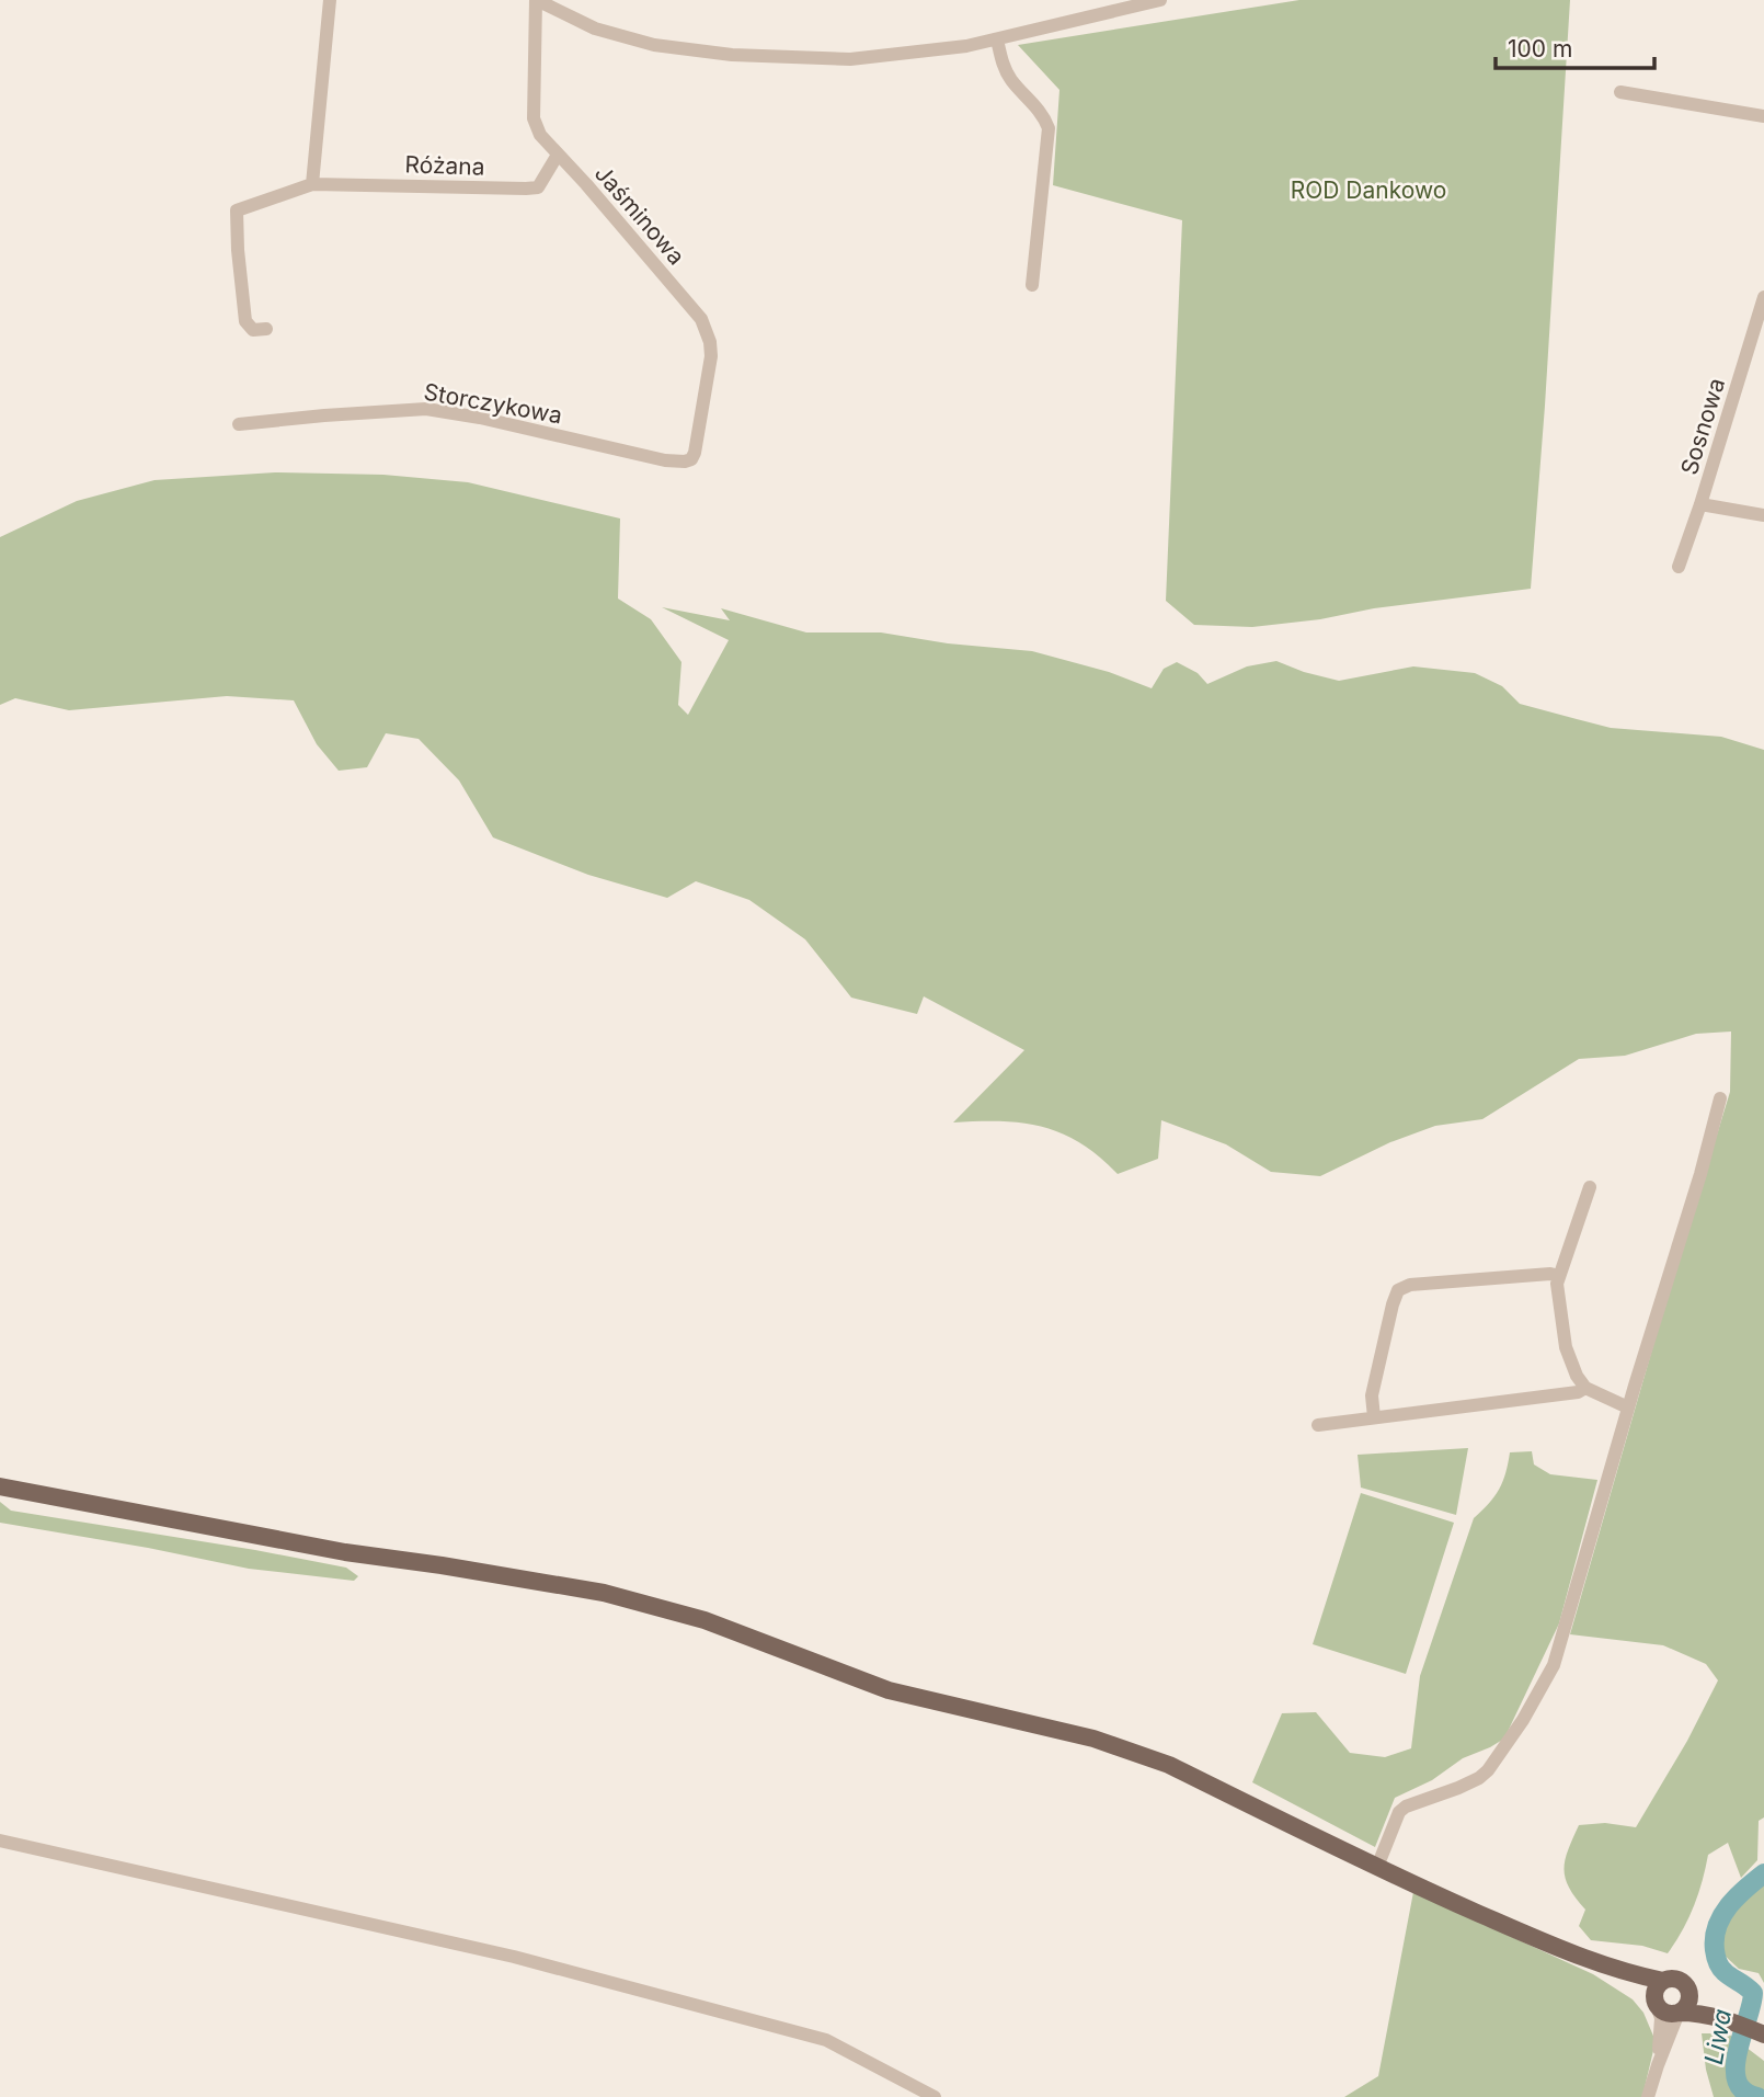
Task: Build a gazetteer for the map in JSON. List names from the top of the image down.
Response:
{
  "streets": {
    "street": [
      "Różana",
      "Jaśminowa",
      "Storczykowa",
      "Sosnowa"
    ]
  },
  "crossings": [
    ["Różana", "Jaśminowa"],
    ["Jaśminowa", "Storczykowa"]
  ],
  "water": ["Liwa"],
  "parks": ["ROD Dankowo"],
  "scale_bar": "100 m"
}
